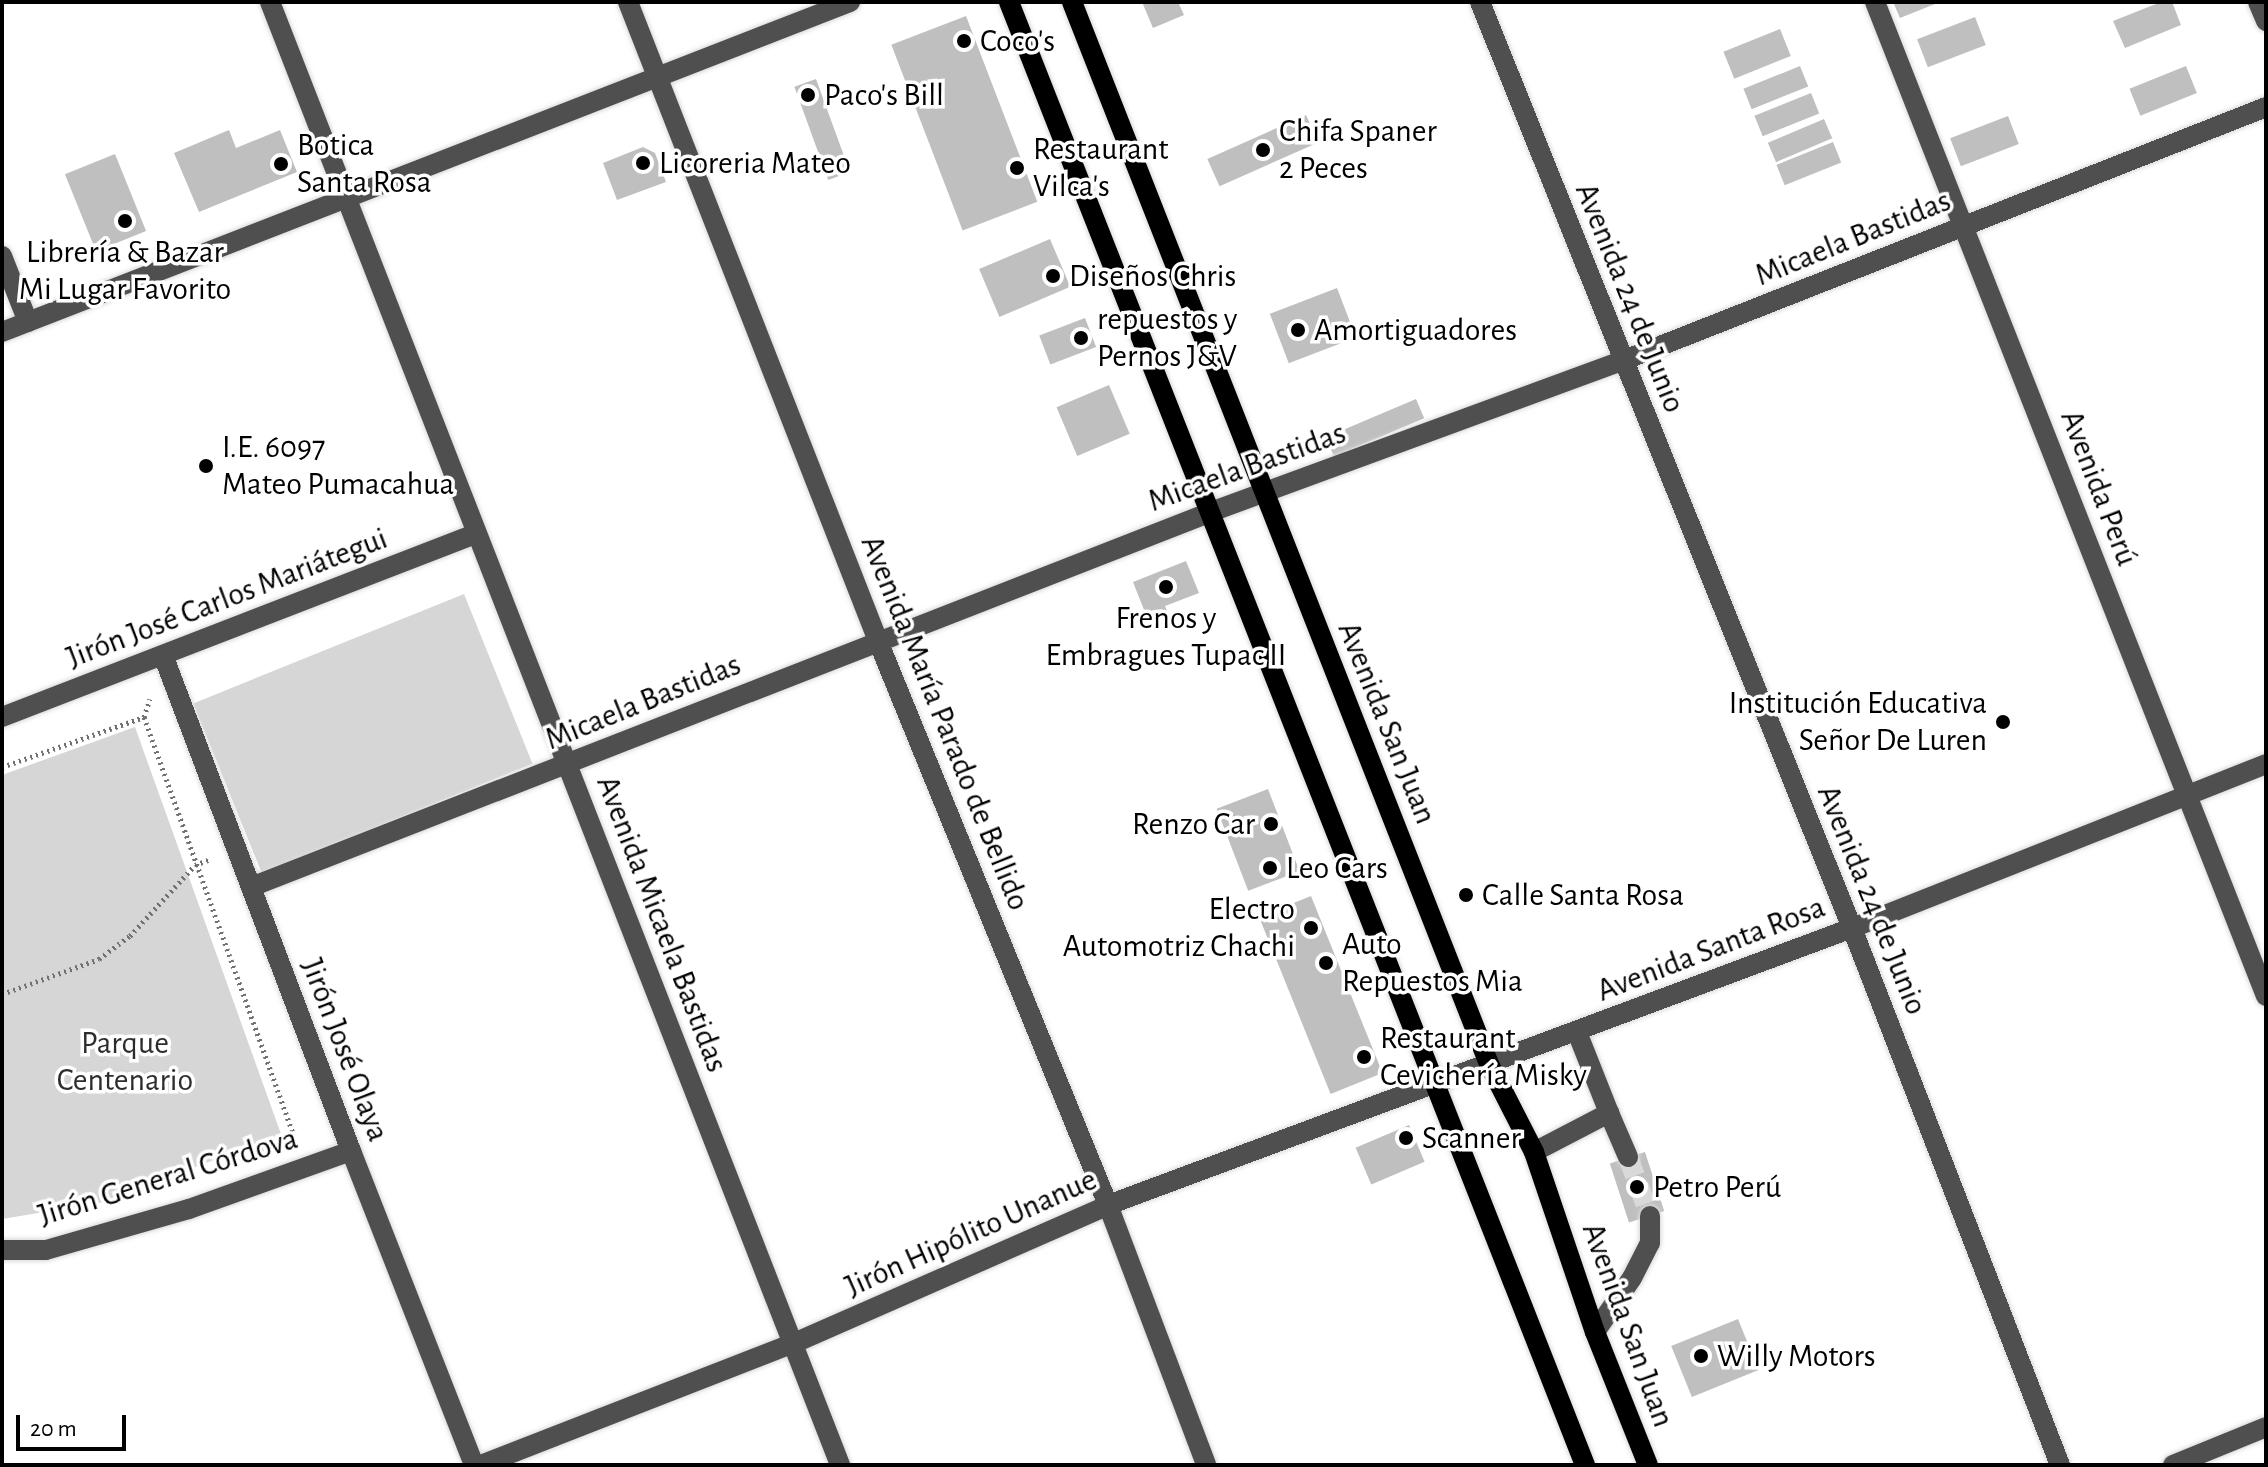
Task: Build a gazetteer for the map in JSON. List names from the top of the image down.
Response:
{
  "streets": {
    "main road": ["Avenida San Juan"],
    "street": [
      "Micaela Bastidas",
      "Avenida 24 de Junio",
      "Avenida Perú",
      "Jirón José Carlos Mariátegui",
      "Avenida María Parado de Bellido",
      "Avenida Micaela Bastidas",
      "Avenida Santa Rosa",
      "Jirón José Olaya",
      "Jirón General Córdova",
      "Jirón Hipólito Unanue"
    ]
  },
  "crossings": [
    ["Micaela Bastidas", "Avenida 24 de Junio"],
    ["Micaela Bastidas", "Avenida Perú"],
    ["Micaela Bastidas", "Avenida María Parado de Bellido"],
    ["Micaela Bastidas", "Avenida San Juan"],
    ["Micaela Bastidas", "Avenida Micaela Bastidas"],
    ["Micaela Bastidas", "Jirón José Olaya"],
    ["Avenida 24 de Junio", "Avenida Santa Rosa"],
    ["Avenida Perú", "Avenida Santa Rosa"],
    ["Jirón José Carlos Mariátegui", "Avenida Micaela Bastidas"],
    ["Jirón José Carlos Mariátegui", "Jirón José Olaya"],
    ["Avenida María Parado de Bellido", "Jirón Hipólito Unanue"],
    ["Avenida San Juan", "Avenida Santa Rosa"],
    ["Avenida San Juan", "Jirón Hipólito Unanue"],
    ["Avenida Micaela Bastidas", "Jirón Hipólito Unanue"],
    ["Avenida Santa Rosa", "Jirón Hipólito Unanue"],
    ["Jirón José Olaya", "Jirón General Córdova"]
  ],
  "parks": ["Parque Centenario"],
  "places": [
    "Coco's",
    "Paco's Bill",
    "Chifa Spaner 2 Peces",
    "Licoreria Mateo",
    "Botica Santa Rosa",
    "Restaurant Vilca's",
    "Librería & Bazar Mi Lugar Favorito",
    "Diseños Chris",
    "Amortiguadores",
    "repuestos y Pernos J&V",
    "I.E. 6097 Mateo Pumacahua",
    "Frenos y Embragues Tupac II",
    "Institución Educativa Señor De Luren",
    "Renzo Car",
    "Leo Cars",
    "Calle Santa Rosa",
    "Electro Automotriz Chachi",
    "Auto Repuestos Mia",
    "Restaurant Cevichería Misky",
    "Scanner",
    "Petro Perú",
    "Willy Motors"
  ],
  "scale_bar": "20 m"
}
